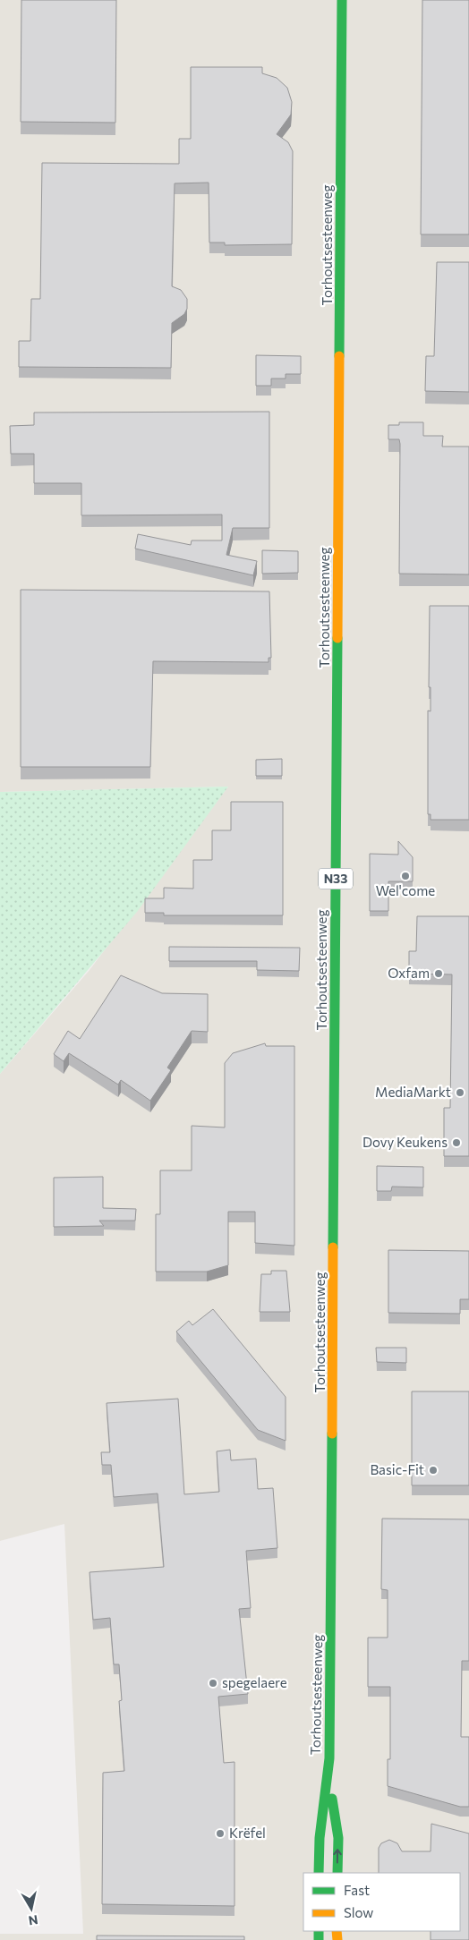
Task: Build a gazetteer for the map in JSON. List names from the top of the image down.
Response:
{
  "streets": {
    "main road": ["Torhoutsesteenweg", "N33"]
  },
  "places": [
    "Wel'come",
    "Oxfam",
    "MediaMarkt",
    "Dovy Keukens",
    "Basic-Fit",
    "spegelaere",
    "Krëfel"
  ],
  "legend": ["Fast", "Slow"],
  "north": "bottom"
}
